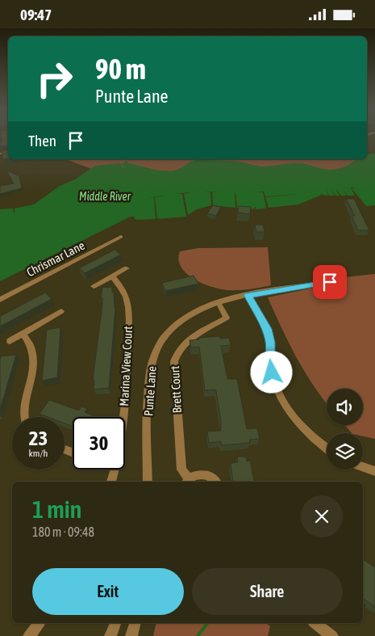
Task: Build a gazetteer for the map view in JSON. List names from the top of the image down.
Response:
{
  "streets": {
    "street": [
      "Chrismar Lane",
      "Marina View Court",
      "Brett Court",
      "Punte Lane"
    ]
  },
  "crossings": [
    ["Brett Court", "Punte Lane"]
  ],
  "water": ["Middle River"],
  "page": {
    "status": "09:47",
    "turn": ["90 m", "Punte Lane"],
    "then": "Then",
    "speed": "23 km/h",
    "limit": "30",
    "heading": ["1 min", "180 m · 09:48"],
    "buttons": ["Exit", "Share"]
  }
}
